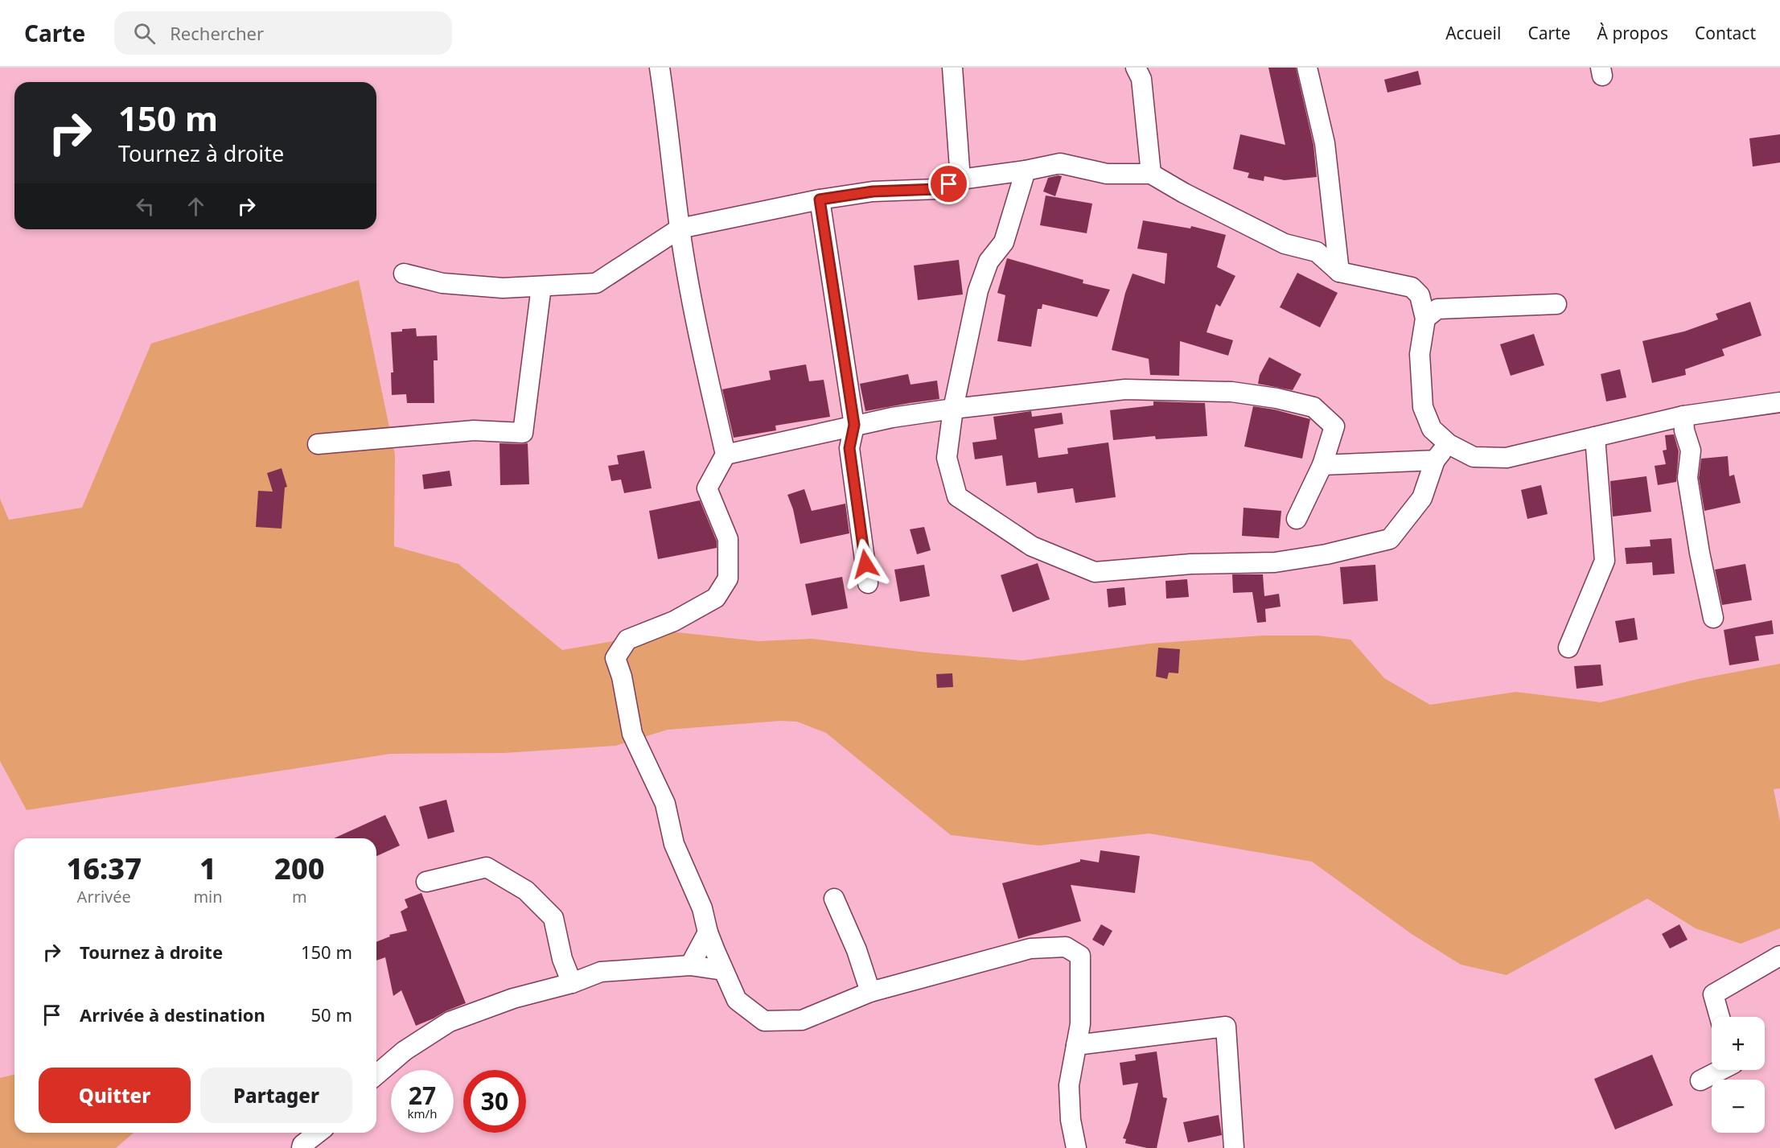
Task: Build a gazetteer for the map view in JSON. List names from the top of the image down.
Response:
{
  "page": {
    "header": "Carte",
    "search": "Rechercher",
    "nav": [
      "Accueil",
      "Carte",
      "À propos",
      "Contact"
    ],
    "turn": ["150 m", "Tournez à droite"],
    "eta": [
      "16:37",
      "Arrivée",
      "1",
      "min",
      "200",
      "m"
    ],
    "list": [
      {
        "name": "Tournez à droite",
        "value": "150 m"
      },
      {
        "name": "Arrivée à destination",
        "value": "50 m"
      }
    ],
    "map_buttons": ["+", "−"],
    "buttons": ["Quitter", "Partager"],
    "speed": "27 km/h",
    "limit": "30"
  }
}
